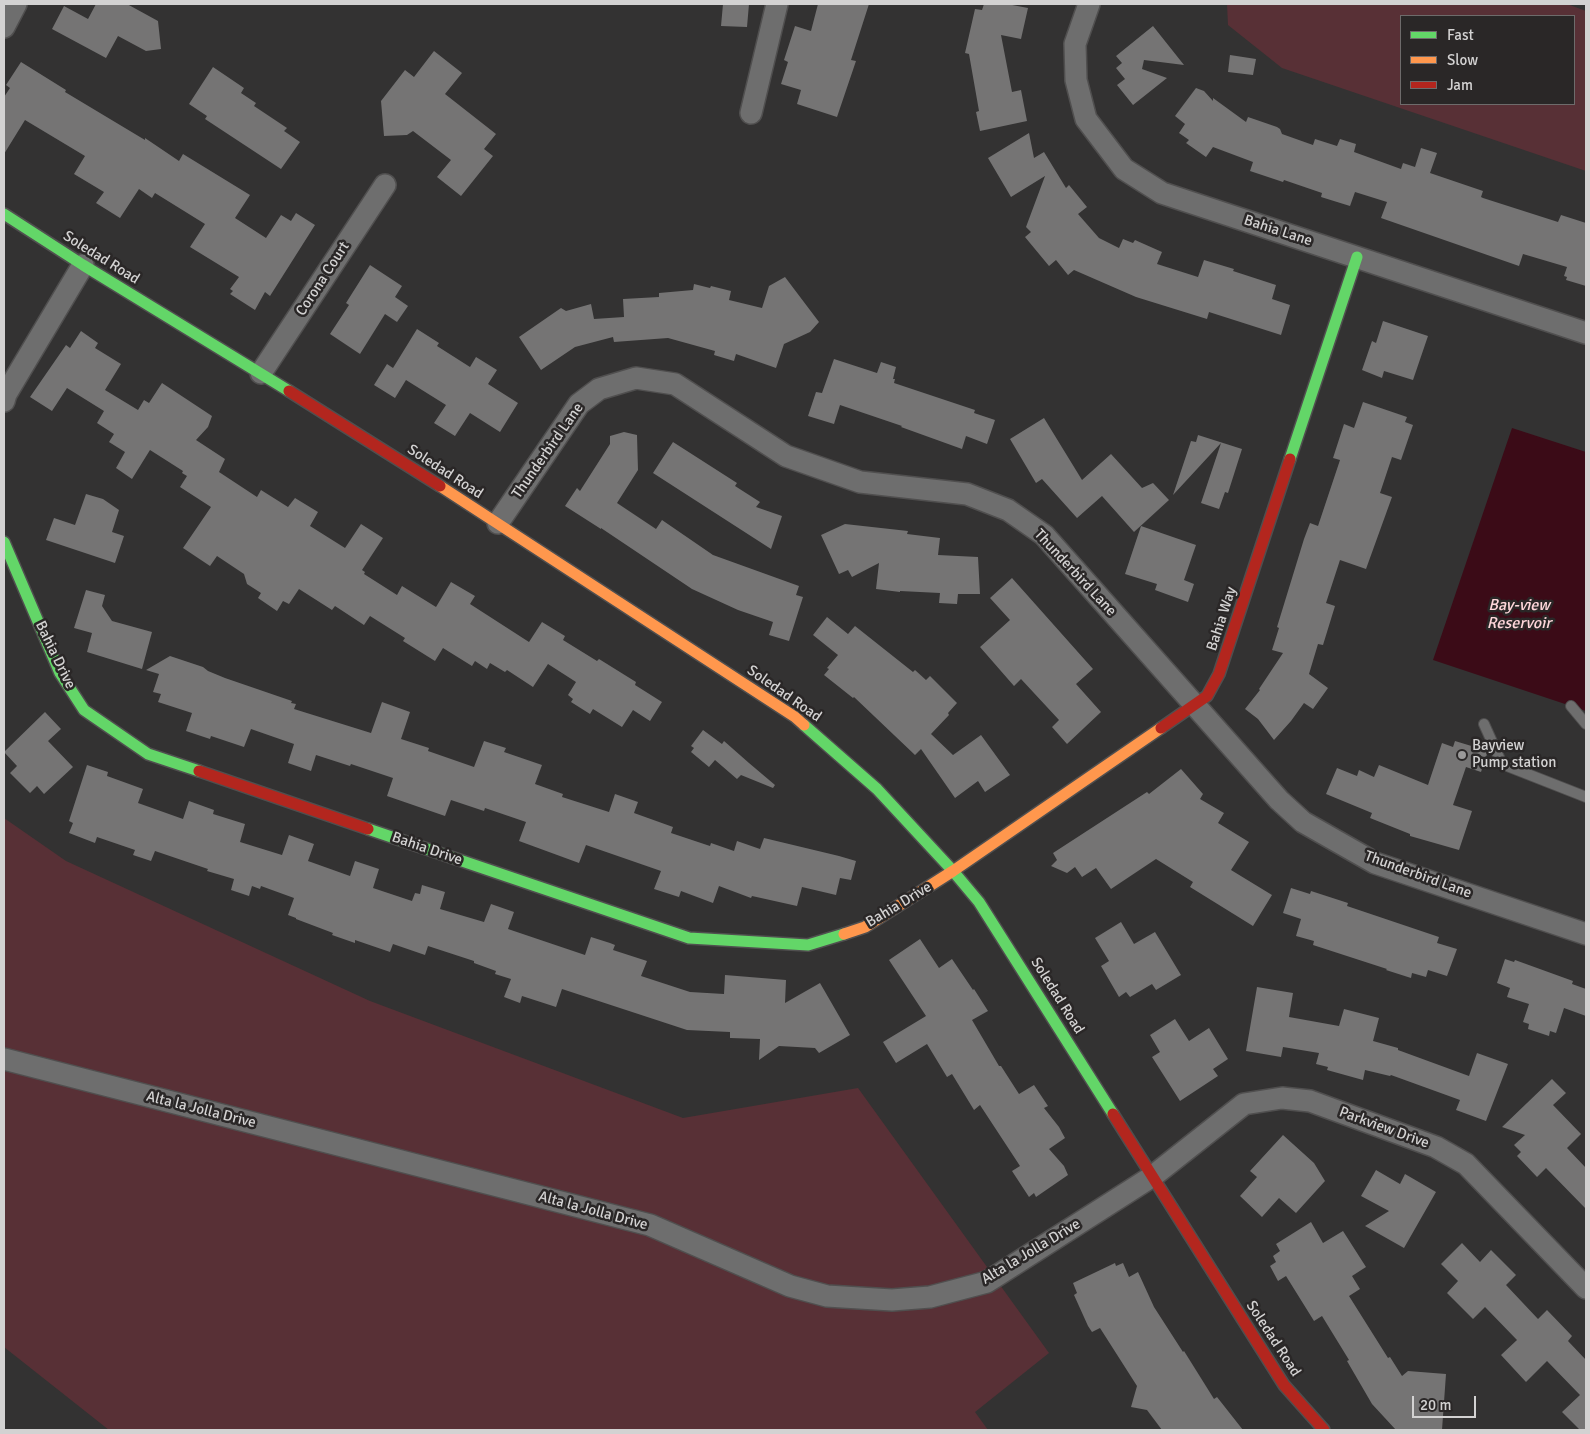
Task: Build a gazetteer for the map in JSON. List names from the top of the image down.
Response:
{
  "streets": {
    "street": [
      "Bahia Lane",
      "Soledad Road",
      "Corona Court",
      "Thunderbird Lane",
      "Bahia Way",
      "Bahia Drive",
      "Alta la Jolla Drive",
      "Parkview Drive"
    ]
  },
  "crossings": [
    ["Bahia Lane", "Bahia Way"],
    ["Soledad Road", "Corona Court"],
    ["Soledad Road", "Thunderbird Lane"],
    ["Soledad Road", "Bahia Way"],
    ["Soledad Road", "Bahia Drive"],
    ["Soledad Road", "Alta la Jolla Drive"],
    ["Soledad Road", "Parkview Drive"],
    ["Thunderbird Lane", "Bahia Way"],
    ["Bahia Way", "Bahia Drive"],
    ["Alta la Jolla Drive", "Parkview Drive"]
  ],
  "water": ["Bay-view Reservoir"],
  "places": ["Bayview Pump station"],
  "legend": ["Fast", "Slow", "Jam"],
  "scale_bar": "20 m"
}
